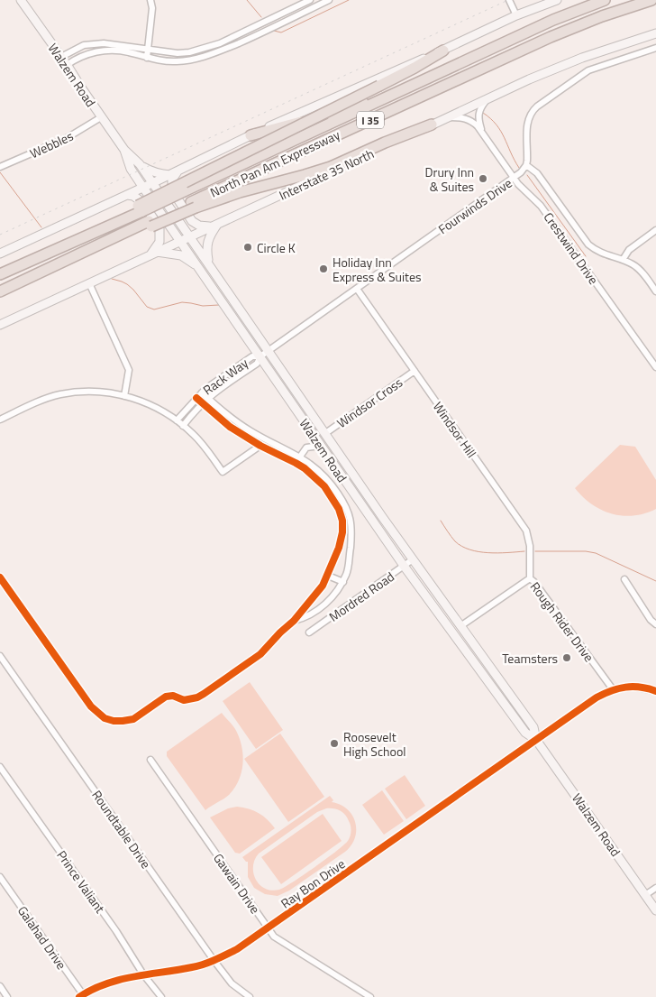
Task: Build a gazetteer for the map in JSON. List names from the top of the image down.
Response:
{
  "streets": {
    "highway": ["I 35", "North Pan Am Expressway"],
    "main road": ["Walzem Road", "Interstate 35 North"],
    "street": [
      "Webbles",
      "Fourwinds Drive",
      "Crestwind Drive",
      "Rack Way",
      "Windsor Cross",
      "Windsor Hill",
      "Mordred Road",
      "Rough Rider Drive",
      "Roundtable Drive",
      "Prince Valiant",
      "Gawain Drive",
      "Ray Bon Drive",
      "Galahad Drive"
    ]
  },
  "crossings": [
    ["Walzem Road", "Webbles"],
    ["Walzem Road", "Interstate 35 North"],
    ["Walzem Road", "Fourwinds Drive"],
    ["Walzem Road", "Rack Way"],
    ["Walzem Road", "Windsor Cross"],
    ["Walzem Road", "Mordred Road"],
    ["Walzem Road", "Rough Rider Drive"],
    ["Walzem Road", "Ray Bon Drive"],
    ["Interstate 35 North", "Crestwind Drive"],
    ["Fourwinds Drive", "Crestwind Drive"],
    ["Fourwinds Drive", "Rack Way"],
    ["Fourwinds Drive", "Windsor Hill"],
    ["Windsor Cross", "Windsor Hill"],
    ["Windsor Hill", "Rough Rider Drive"],
    ["Roundtable Drive", "Ray Bon Drive"],
    ["Prince Valiant", "Ray Bon Drive"],
    ["Gawain Drive", "Ray Bon Drive"],
    ["Ray Bon Drive", "Galahad Drive"]
  ],
  "places": [
    "Drury Inn & Suites",
    "Circle K",
    "Holiday Inn Express & Suites",
    "Teamsters",
    "Roosevelt High School"
  ]
}
